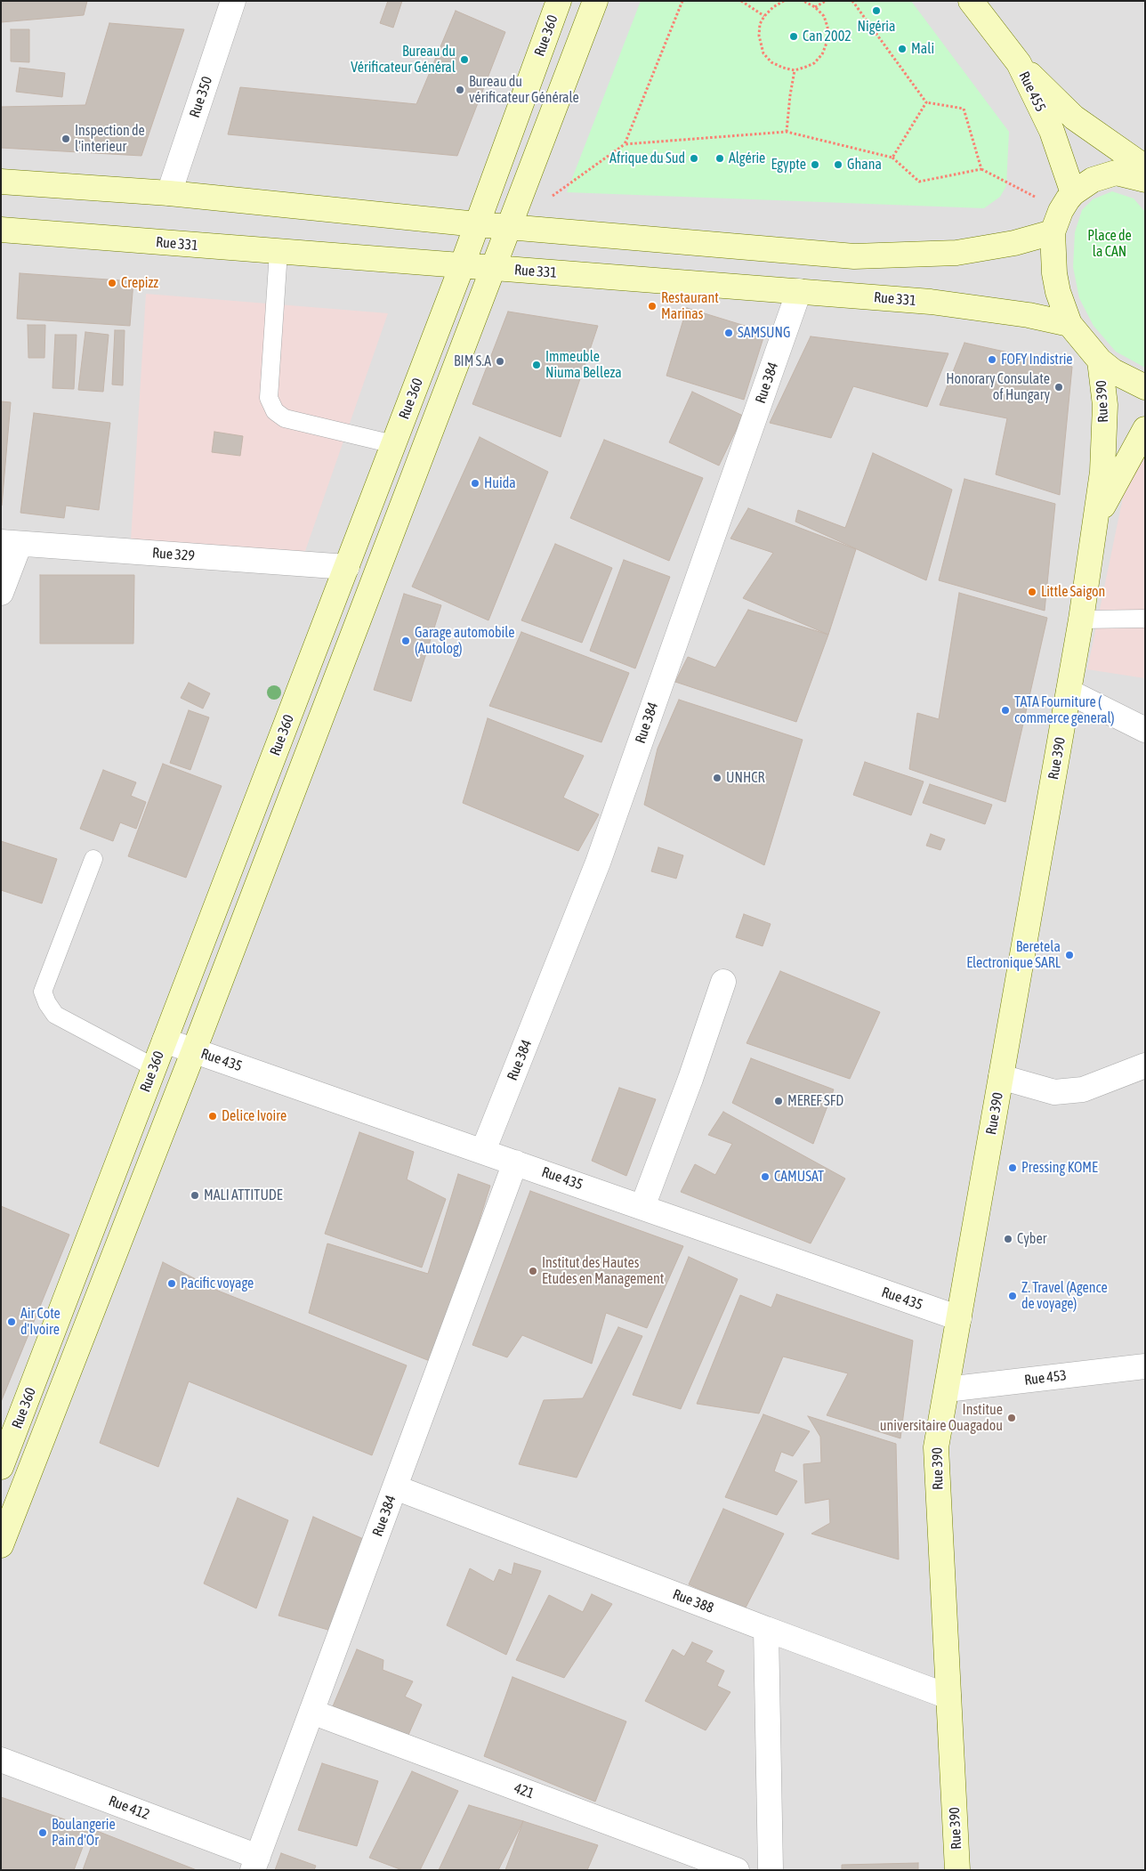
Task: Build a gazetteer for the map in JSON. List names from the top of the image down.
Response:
{
  "streets": {
    "main road": [
      "Rue 360",
      "Rue 455",
      "Rue 331",
      "Rue 390"
    ],
    "street": [
      "Rue 350",
      "Rue 384",
      "Rue 329",
      "Rue 435",
      "Rue 453",
      "Rue 388",
      "421",
      "Rue 412"
    ]
  },
  "crossings": [
    ["Rue 360", "Rue 331"],
    ["Rue 360", "Rue 329"],
    ["Rue 360", "Rue 435"],
    ["Rue 331", "Rue 384"],
    ["Rue 384", "Rue 435"],
    ["Rue 384", "Rue 388"],
    ["Rue 384", "421"],
    ["Rue 384", "Rue 412"],
    ["Rue 390", "Rue 435"],
    ["Rue 390", "Rue 453"],
    ["Rue 390", "Rue 388"]
  ],
  "parks": ["Place de la CAN"],
  "places": [
    "Nigéria",
    "Can 2002",
    "Mali",
    "Bureau du Vérificateur Général",
    "Bureau du vérificateur Générale",
    "Inspection de l'interieur",
    "Afrique du Sud",
    "Algérie",
    "Egypte",
    "Ghana",
    "Crepizz",
    "Restaurant Marinas",
    "SAMSUNG",
    "FOFY Indistrie",
    "BIM S.A",
    "Immeuble Niuma Belleza",
    "Honorary Consulate of Hungary",
    "Huida",
    "Little Saigon",
    "Garage automobile (Autolog)",
    "TATA Fourniture ( commerce general)",
    "UNHCR",
    "Beretela Electronique SARL",
    "MEREF SFD",
    "Delice Ivoire",
    "Pressing KOME",
    "CAMUSAT",
    "MALI ATTITUDE",
    "Cyber",
    "Institut des Hautes Etudes en Management",
    "Pacific voyage",
    "Z. Travel (Agence de voyage)",
    "Air Cote d'Ivoire",
    "Institue universitaire Ouagadou",
    "Boulangerie Pain d'Or"
  ]
}
